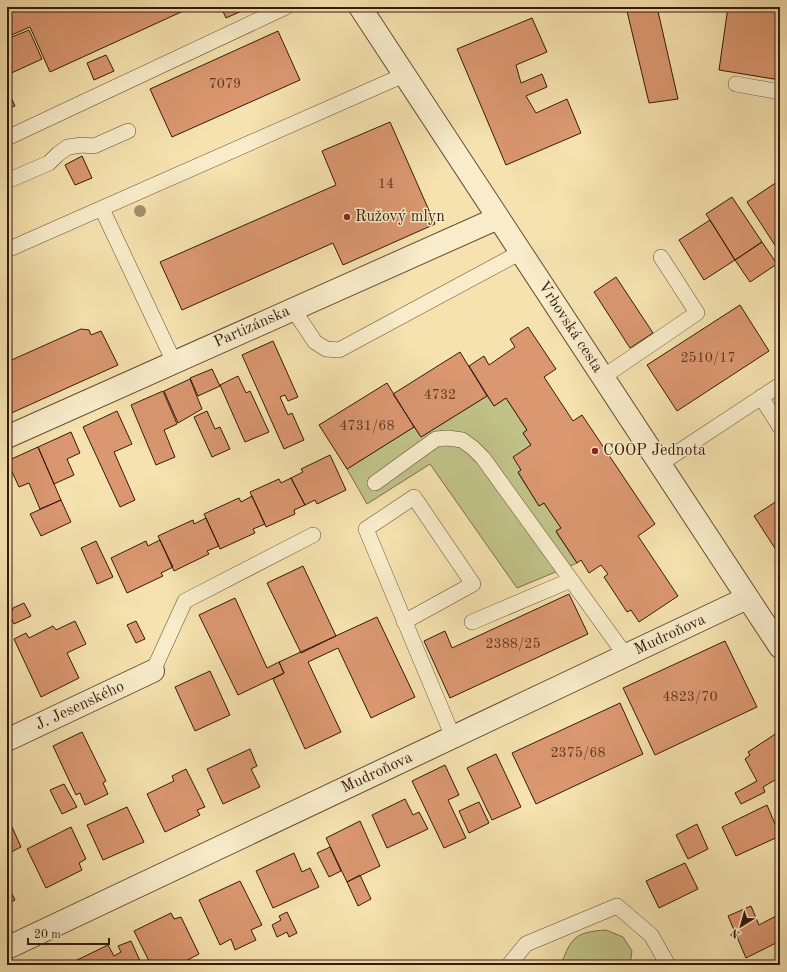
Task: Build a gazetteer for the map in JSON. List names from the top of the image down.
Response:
{
  "streets": {
    "street": [
      "Partizánska",
      "Vrbovská cesta",
      "Mudroňova",
      "J. Jesenského"
    ]
  },
  "crossings": [
    ["Partizánska", "Vrbovská cesta"],
    ["Vrbovská cesta", "Mudroňova"]
  ],
  "places": ["Ružový mlyn", "COOP Jednota"],
  "house_numbers": [
    "7079",
    "14",
    "2510/17",
    "4732",
    "4731/68",
    "2388/25",
    "4823/70",
    "2375/68"
  ],
  "scale_bar": "20 m",
  "north": "bottom left"
}
